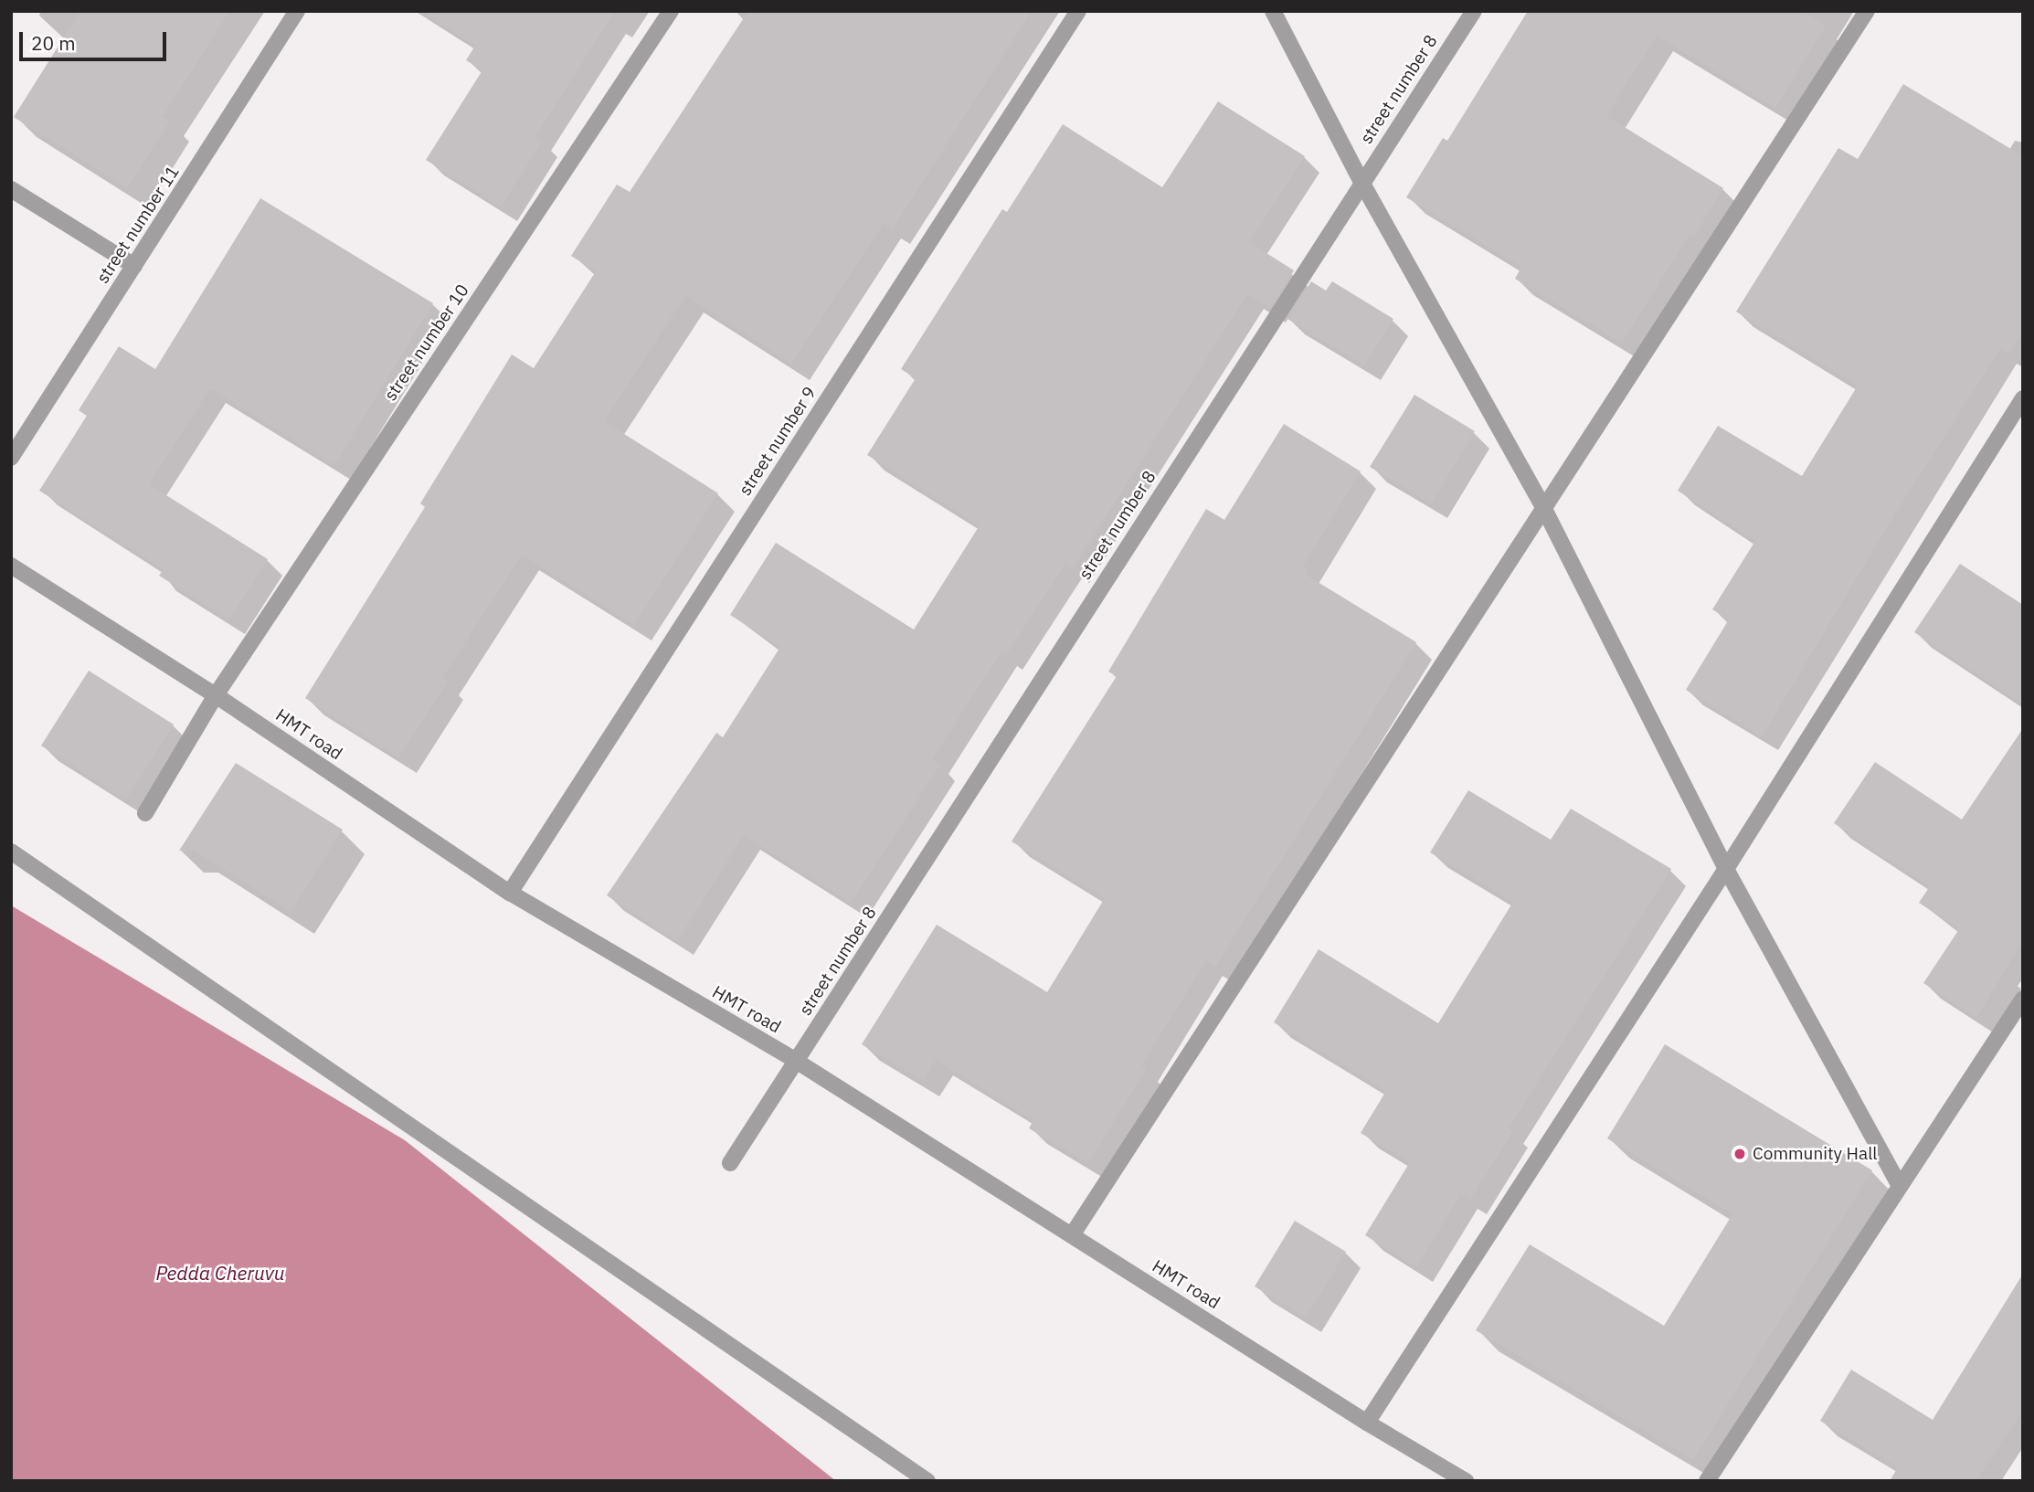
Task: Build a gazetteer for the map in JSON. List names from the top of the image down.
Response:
{
  "streets": {
    "street": [
      "street number 8",
      "street number 11",
      "street number 10",
      "street number 9",
      "HMT road"
    ]
  },
  "crossings": [
    ["street number 8", "HMT road"],
    ["street number 10", "HMT road"],
    ["street number 9", "HMT road"]
  ],
  "water": ["Pedda Cheruvu"],
  "places": ["Community Hall"],
  "scale_bar": "20 m"
}
